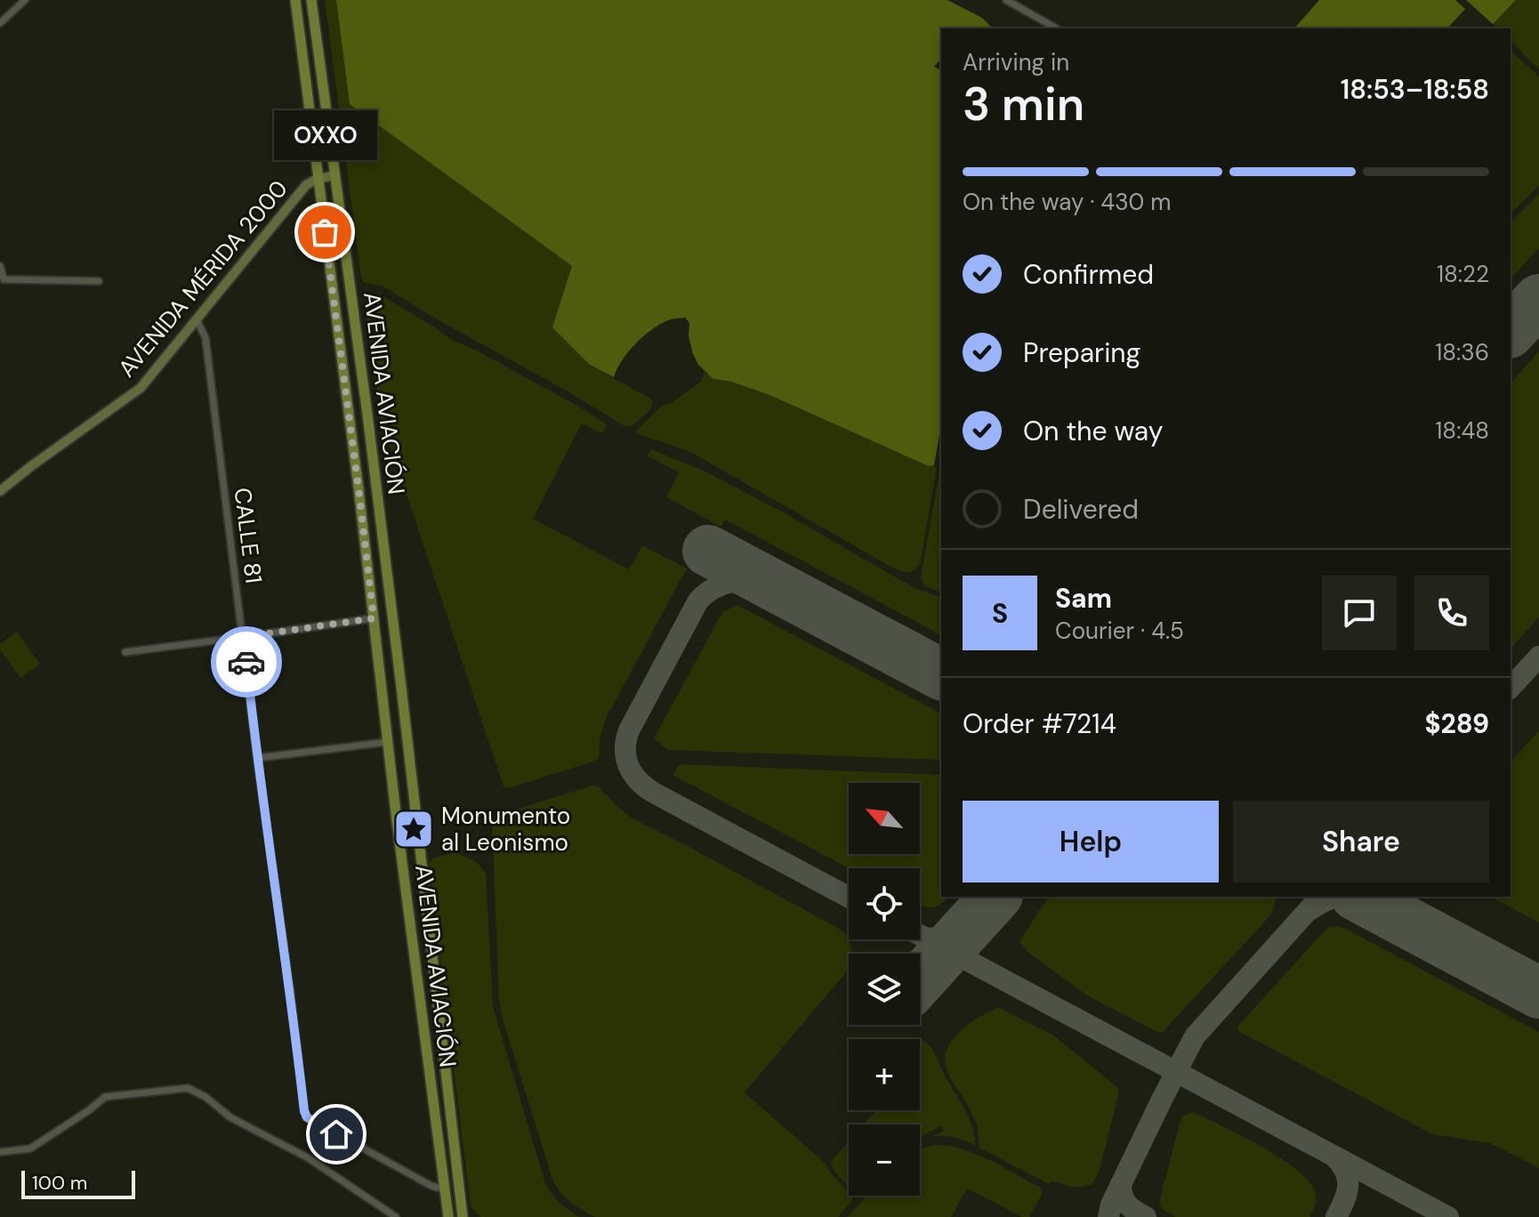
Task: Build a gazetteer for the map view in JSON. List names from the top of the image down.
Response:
{
  "streets": {
    "main road": ["AVENIDA MÉRIDA 2000", "AVENIDA AVIACIÓN"],
    "street": ["CALLE 81"]
  },
  "crossings": [
    ["AVENIDA MÉRIDA 2000", "AVENIDA AVIACIÓN"],
    ["AVENIDA MÉRIDA 2000", "CALLE 81"],
    ["AVENIDA AVIACIÓN", "CALLE 81"]
  ],
  "places": {
    "other": ["OXXO"],
    "place": ["Monumento al Leonismo"]
  },
  "scale_bar": "100 m",
  "north": "top left",
  "page": {
    "heading": ["3 min", "Arriving in", "18:53–18:58"],
    "panel": [
      "Sam",
      "Courier · 4.5",
      "Order #7214",
      "$289"
    ],
    "bubble": "OXXO",
    "bar": "On the way · 430 m",
    "list": [
      ["Confirmed", "18:22"],
      ["Preparing", "18:36"],
      ["On the way", "18:48"],
      "Delivered"
    ],
    "round": "S",
    "map_buttons": ["+", "−"],
    "buttons": ["Help", "Share"],
    "scale": "100 m"
  }
}
